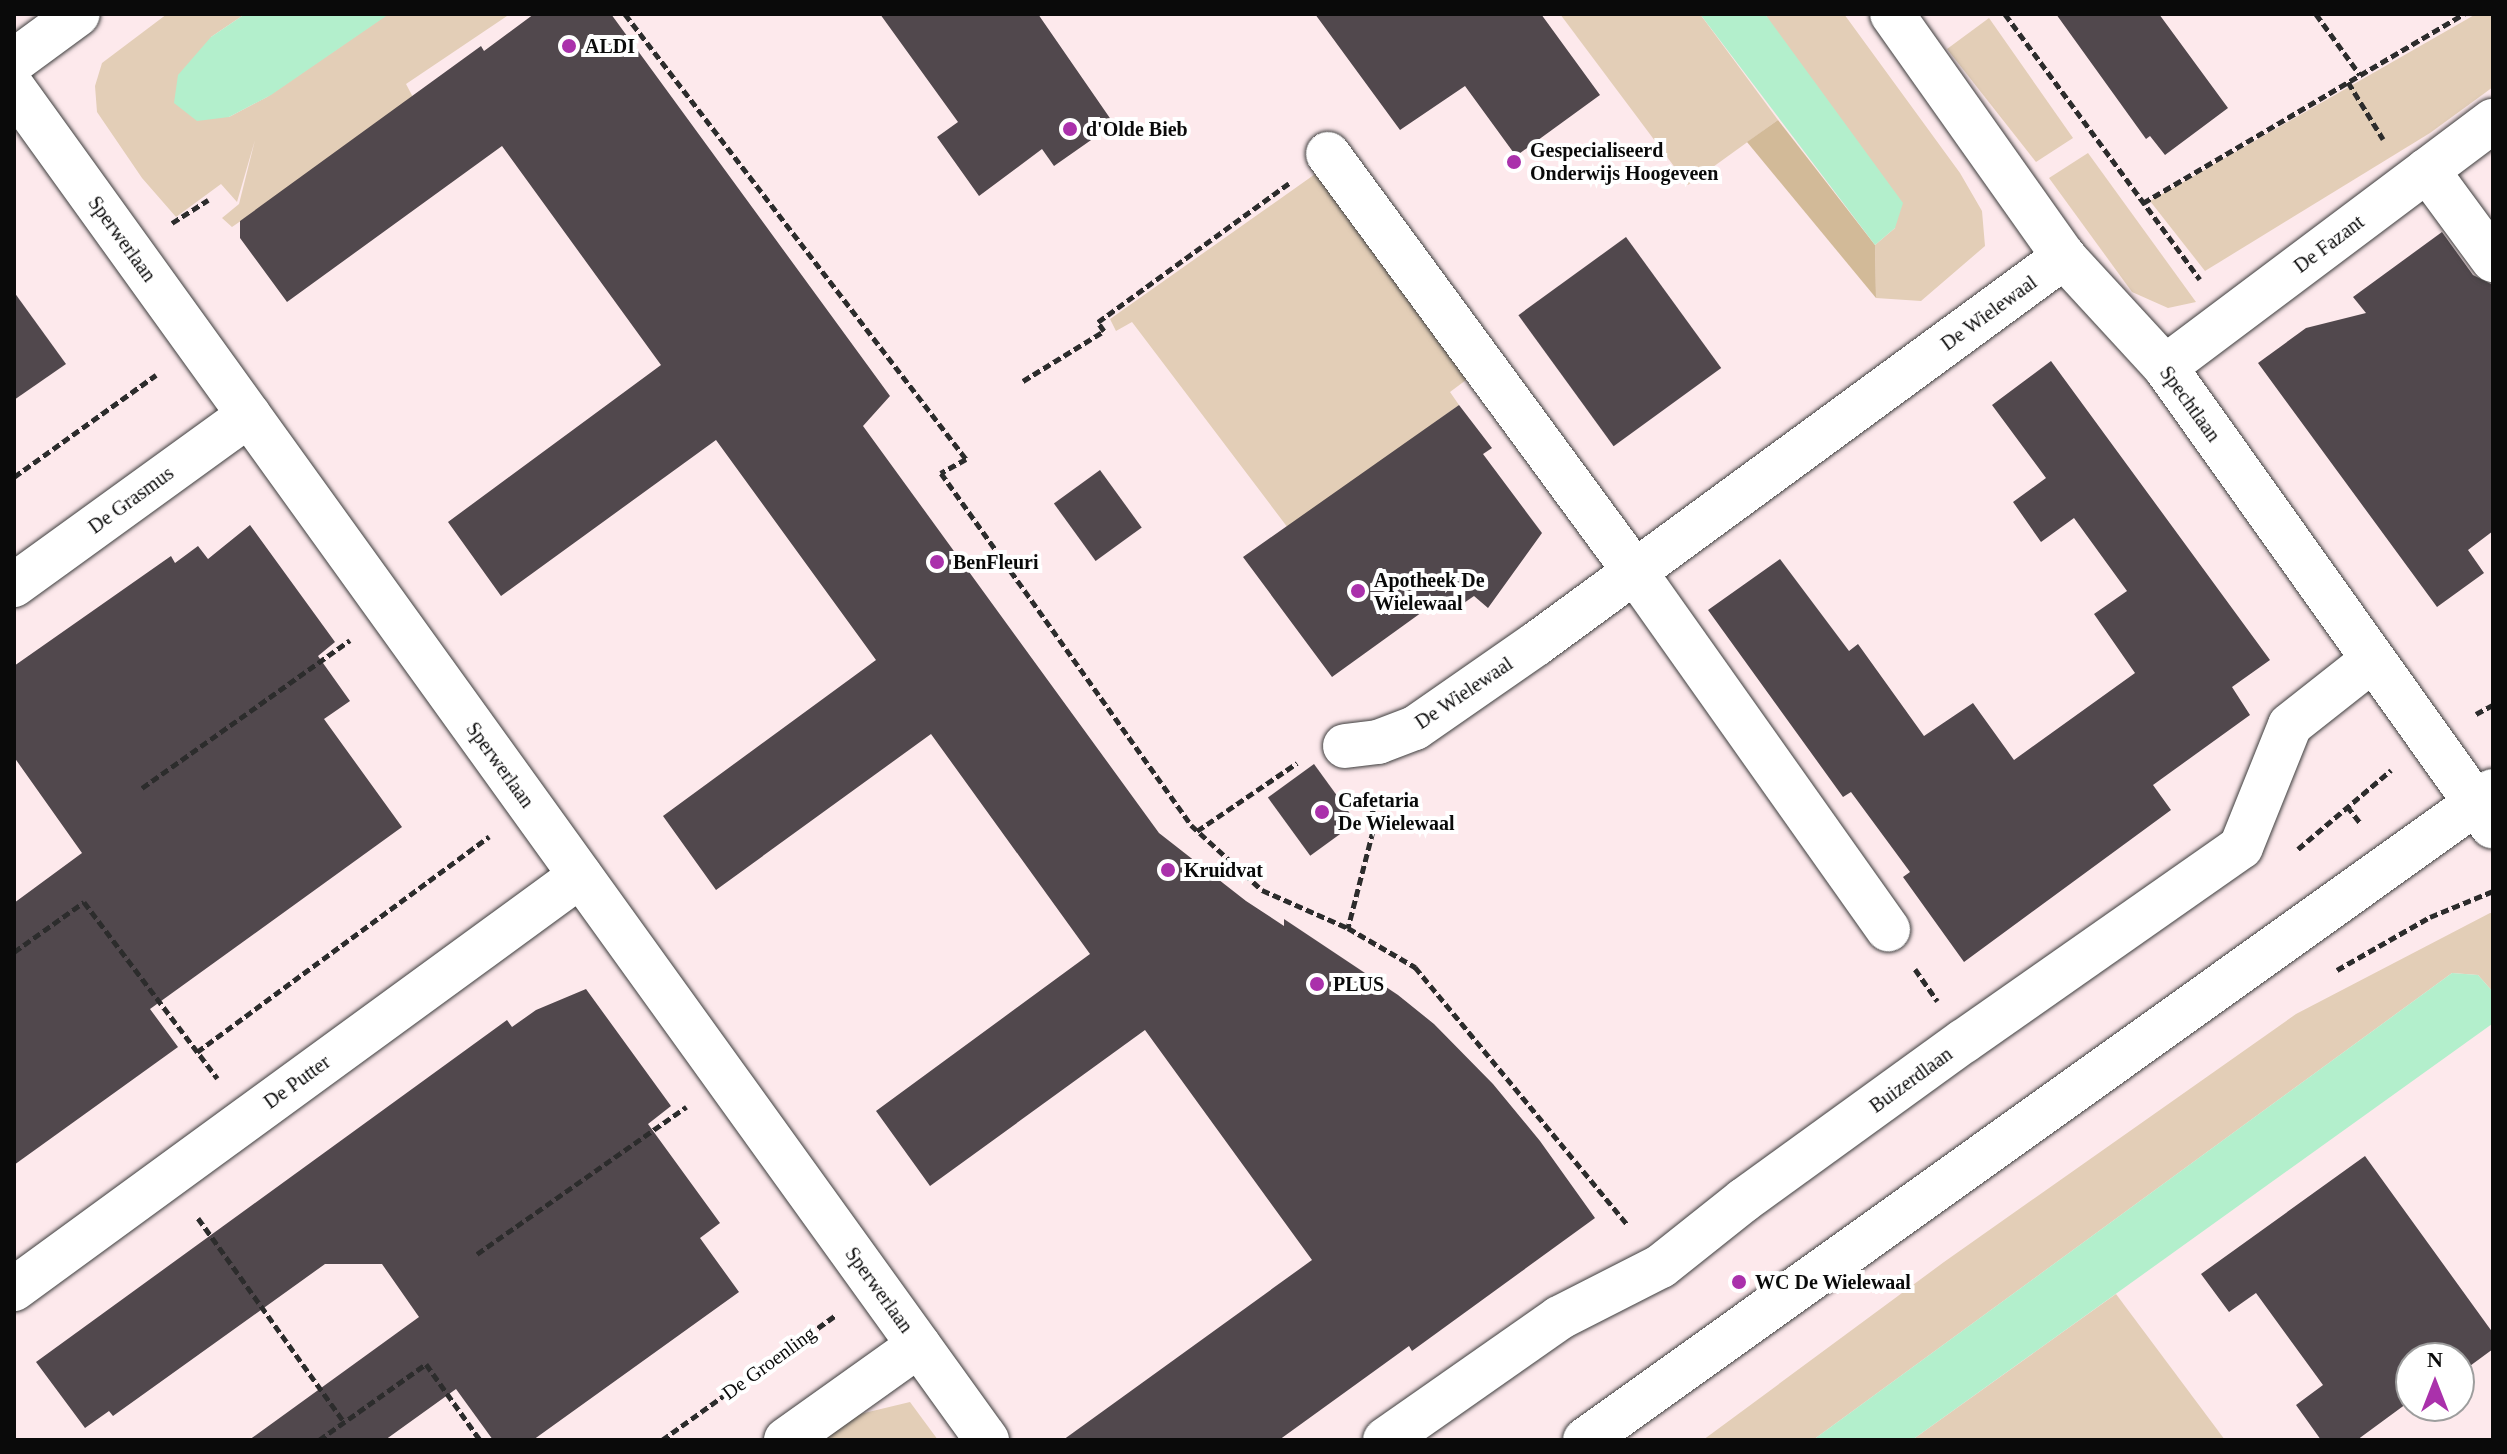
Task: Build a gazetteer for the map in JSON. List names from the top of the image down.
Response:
{
  "streets": {
    "street": [
      "Sperwerlaan",
      "De Fazant",
      "De Wielewaal",
      "Spechtlaan",
      "De Grasmus",
      "Buizerdlaan",
      "De Putter"
    ],
    "path": ["De Groenling"]
  },
  "crossings": [
    ["Sperwerlaan", "De Grasmus"],
    ["Sperwerlaan", "De Putter"],
    ["Sperwerlaan", "De Groenling"],
    ["De Fazant", "Spechtlaan"],
    ["De Wielewaal", "Spechtlaan"],
    ["Spechtlaan", "Buizerdlaan"]
  ],
  "places": [
    "ALDI",
    "d'Olde Bieb",
    "Gespecialiseerd Onderwijs Hoogeveen",
    "BenFleuri",
    "Apotheek De Wielewaal",
    "Cafetaria De Wielewaal",
    "Kruidvat",
    "PLUS",
    "WC De Wielewaal"
  ],
  "north": "top"
}
